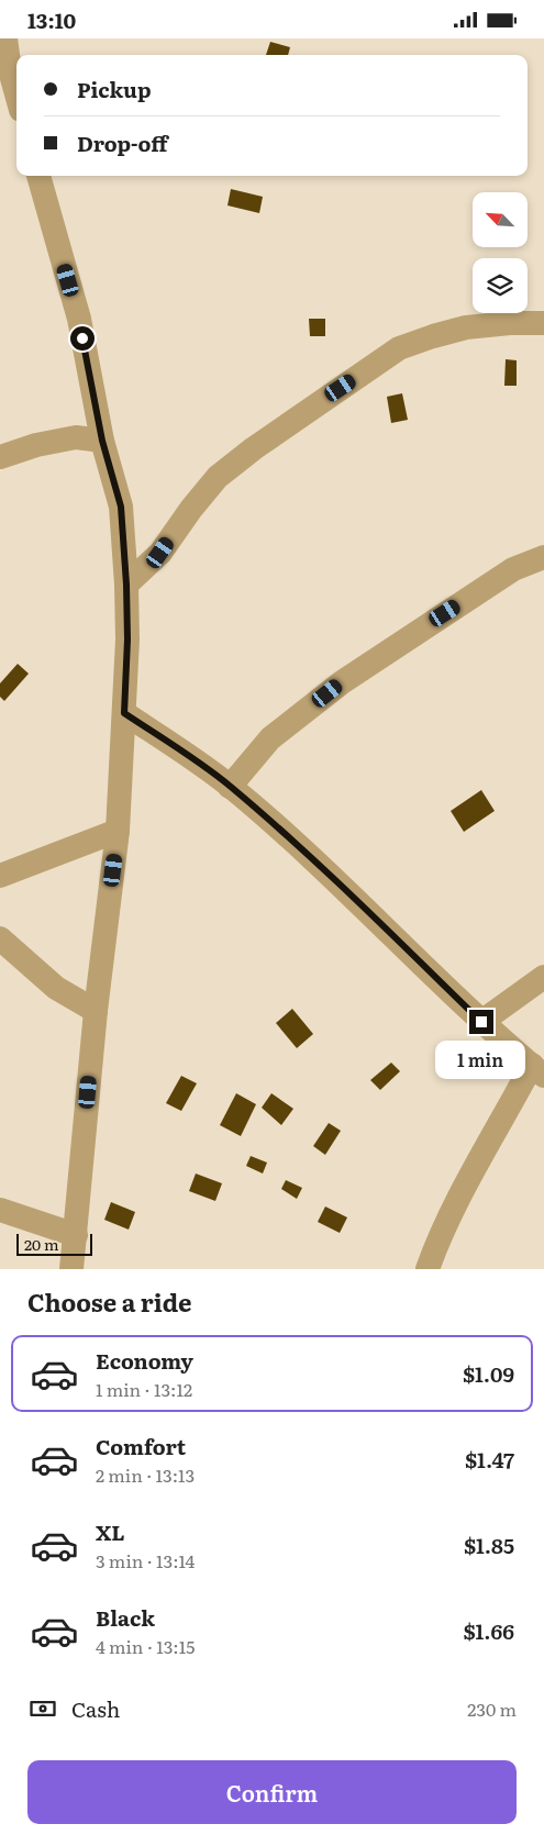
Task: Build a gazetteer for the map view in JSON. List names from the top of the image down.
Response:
{
  "scale_bar": "20 m",
  "north": "top left",
  "page": {
    "status": "13:10",
    "banner": ["Pickup", "Drop-off"],
    "bubble": "1 min",
    "scale": "20 m",
    "heading": "Choose a ride",
    "list": [
      {
        "name": "Economy",
        "note": "1 min · 13:12",
        "value": "$1.09"
      },
      {
        "name": "Comfort",
        "note": "2 min · 13:13",
        "value": "$1.47"
      },
      {
        "name": "XL",
        "note": "3 min · 13:14",
        "value": "$1.85"
      },
      {
        "name": "Black",
        "note": "4 min · 13:15",
        "value": "$1.66"
      }
    ],
    "pay": ["Cash", "230 m"],
    "buttons": "Confirm"
  }
}
